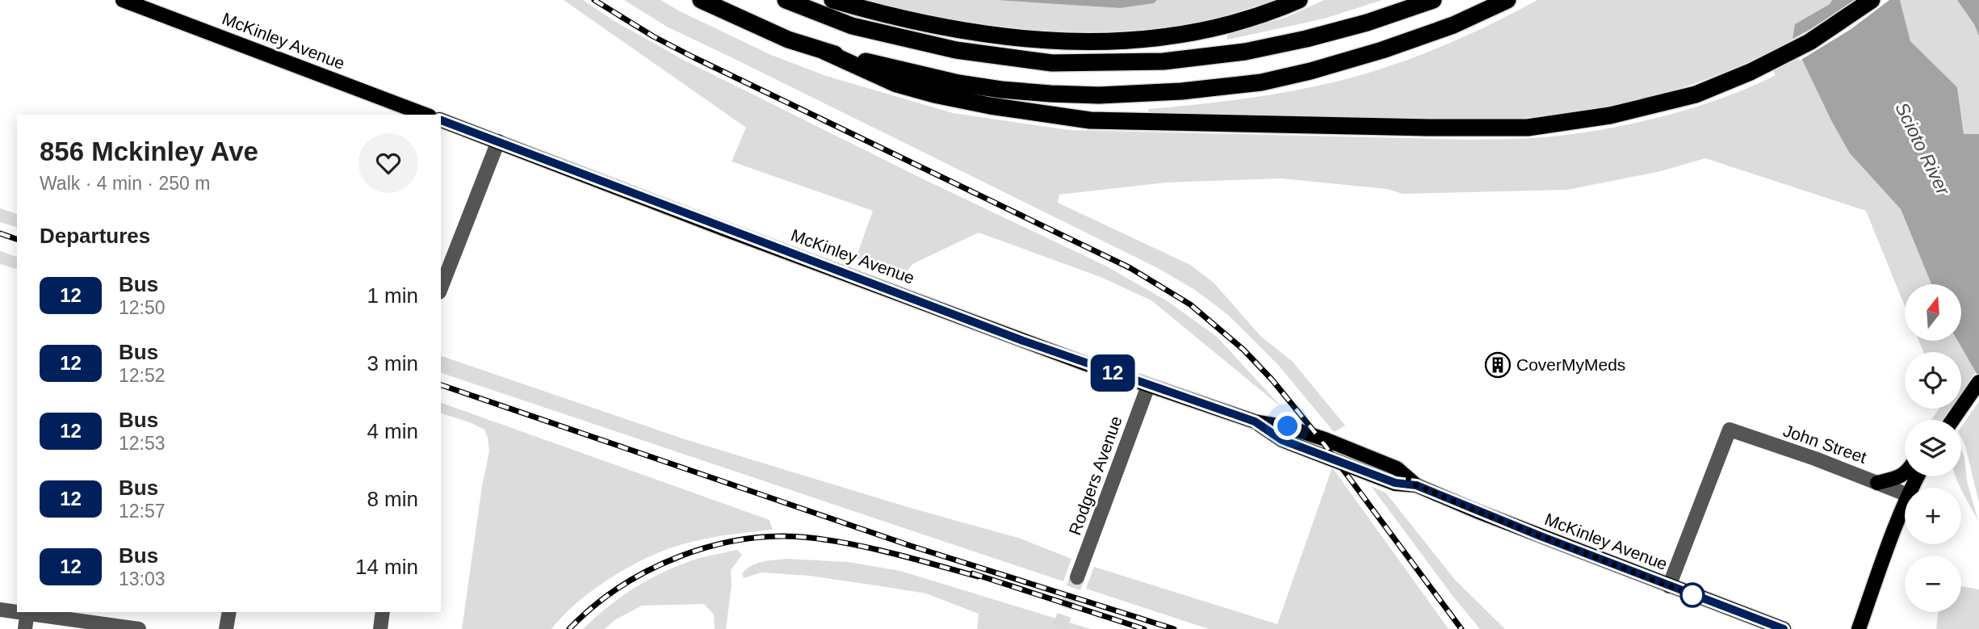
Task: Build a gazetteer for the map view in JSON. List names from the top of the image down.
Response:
{
  "streets": {
    "main road": ["McKinley Avenue"],
    "street": ["John Street", "Rodgers Avenue"]
  },
  "crossings": [
    ["McKinley Avenue", "John Street"],
    ["McKinley Avenue", "Rodgers Avenue"]
  ],
  "water": ["Scioto River"],
  "places": {
    "building": ["CoverMyMeds"]
  },
  "lines": ["bus line 12"],
  "north": "top",
  "page": {
    "on_map": "12",
    "heading": [
      ["856 Mckinley Ave", "Walk · 4 min · 250 m"],
      "Departures"
    ],
    "list": [
      {
        "mark": "12",
        "name": "Bus",
        "note": "12:50",
        "value": "1 min"
      },
      {
        "mark": "12",
        "name": "Bus",
        "note": "12:52",
        "value": "3 min"
      },
      {
        "mark": "12",
        "name": "Bus",
        "note": "12:53",
        "value": "4 min"
      },
      {
        "mark": "12",
        "name": "Bus",
        "note": "12:57",
        "value": "8 min"
      },
      {
        "mark": "12",
        "name": "Bus",
        "note": "13:03",
        "value": "14 min"
      }
    ],
    "map_buttons": ["+", "−"]
  }
}
